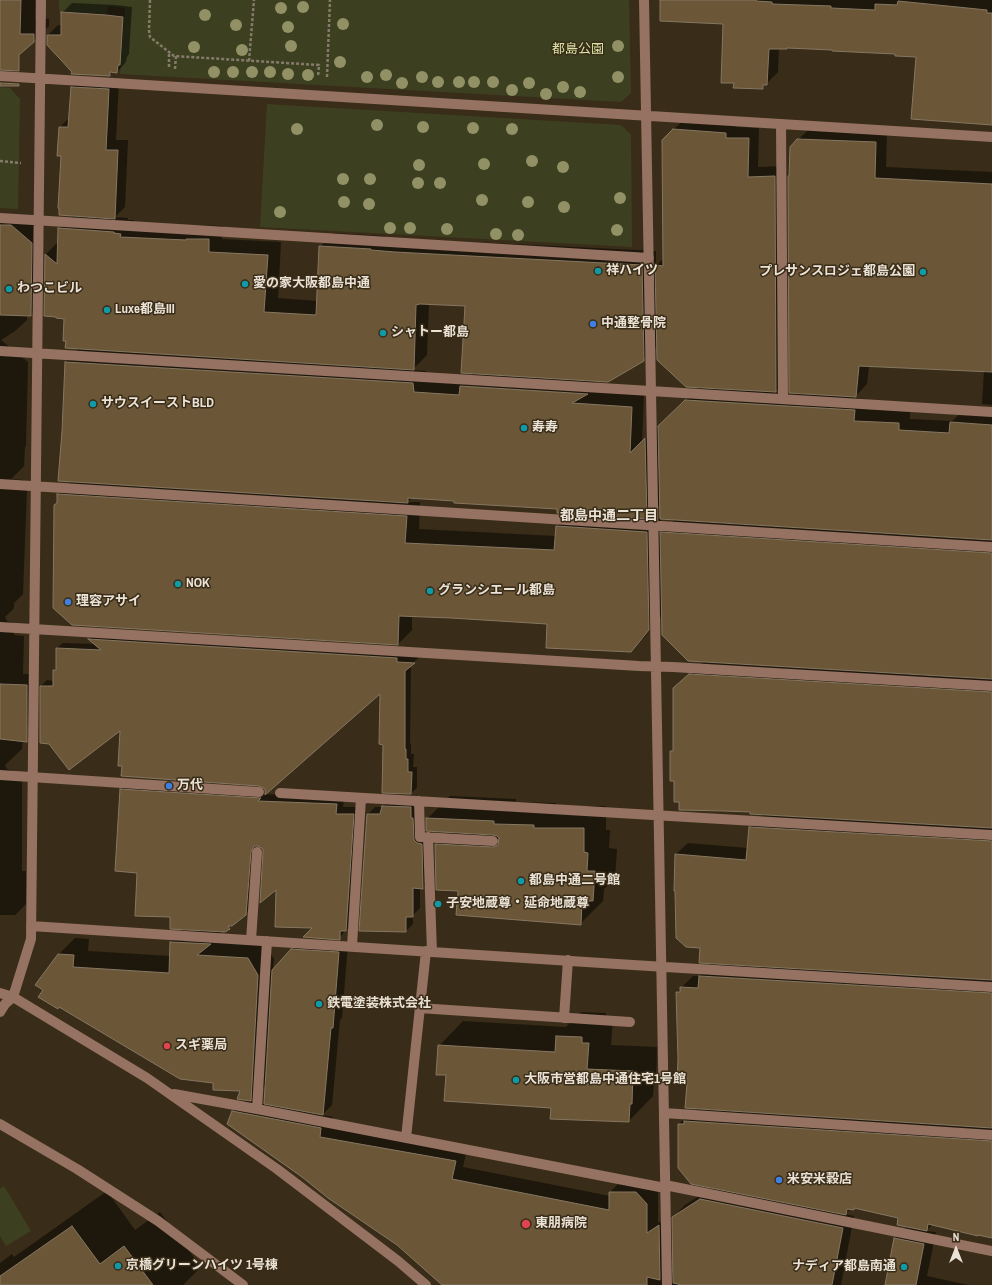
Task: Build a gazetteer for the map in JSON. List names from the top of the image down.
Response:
{
  "districts": ["都島中通二丁目"],
  "parks": ["都島公園"],
  "places": [
    "祥ハイツ",
    "プレサンスロジェ都島公園",
    "愛の家大阪都島中通",
    "わつこビル",
    "Luxe都島III",
    "中通整骨院",
    "シャトー都島",
    "サウスイーストBLD",
    "寿寿",
    "NOK",
    "グランシエール都島",
    "理容アサイ",
    "万代",
    "都島中通二号館",
    "子安地蔵尊・延命地蔵尊",
    "鉄電塗装株式会社",
    "スギ薬局",
    "大阪市営都島中通住宅1号館",
    "米安米穀店",
    "東朋病院",
    "京橋グリーンハイツ 1号棟",
    "ナディア都島南通"
  ],
  "north": "top"
}
